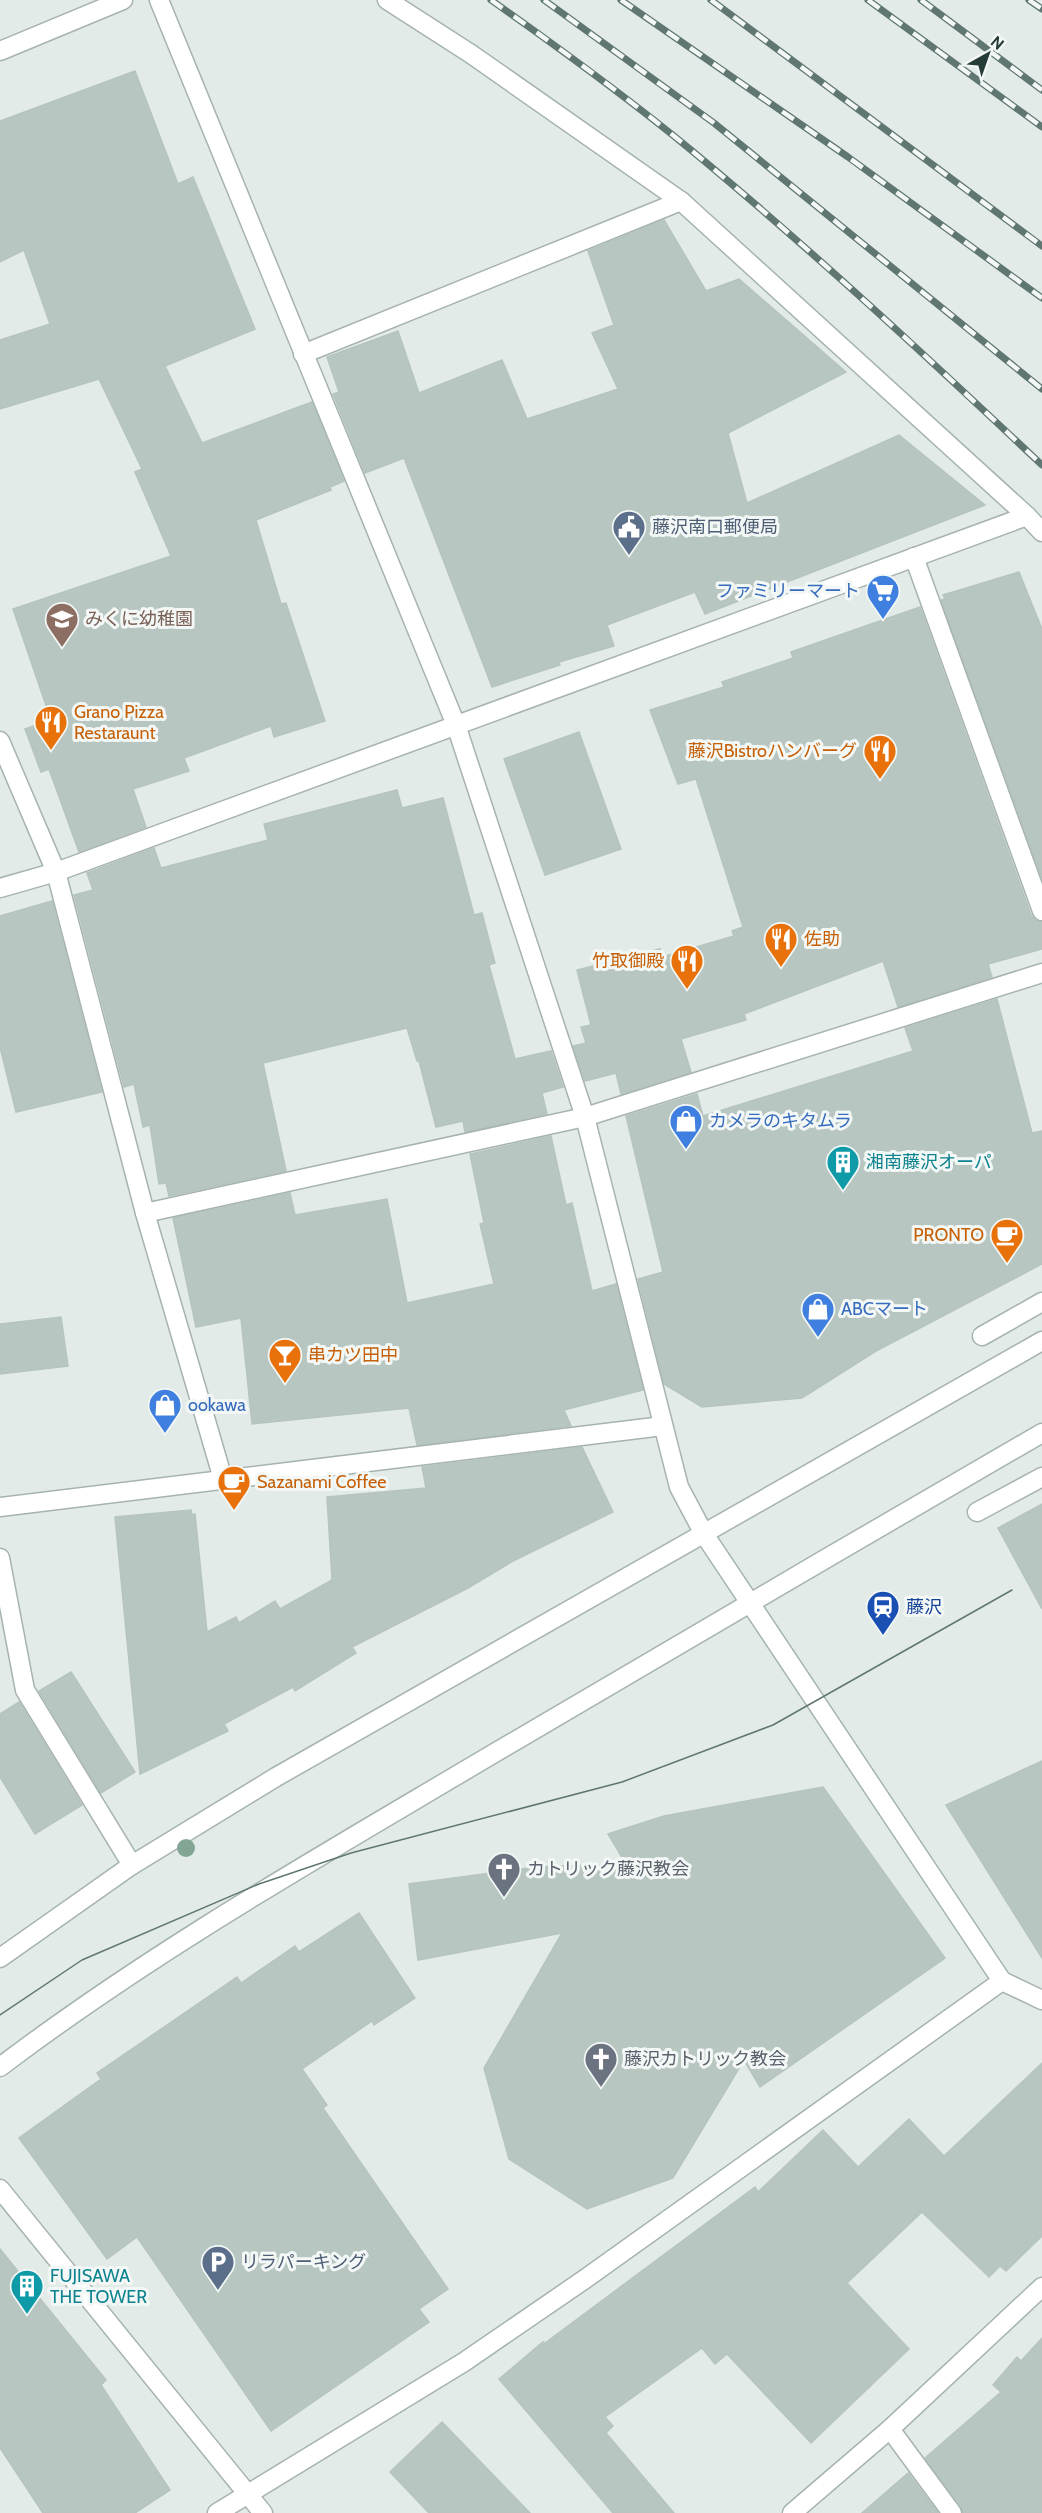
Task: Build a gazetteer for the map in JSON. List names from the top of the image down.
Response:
{
  "places": {
    "public building": ["藤沢南口郵便局"],
    "supermarket": ["ファミリーマート"],
    "school or university": ["みくに幼稚園"],
    "restaurant": [
      "Grano Pizza Restaraunt",
      "藤沢Bistroハンバーグ",
      "佐助",
      "竹取御殿"
    ],
    "shop": ["カメラのキタムラ", "ABCマート", "ookawa"],
    "building": ["湘南藤沢オーパ", "FUJISAWA THE TOWER"],
    "cafe": ["PRONTO", "Sazanami Coffee"],
    "bar": ["串カツ田中"],
    "station": ["藤沢"],
    "church": ["カトリック藤沢教会", "藤沢カトリック教会"],
    "parking": ["リラパーキング"]
  },
  "north": "top right"
}
